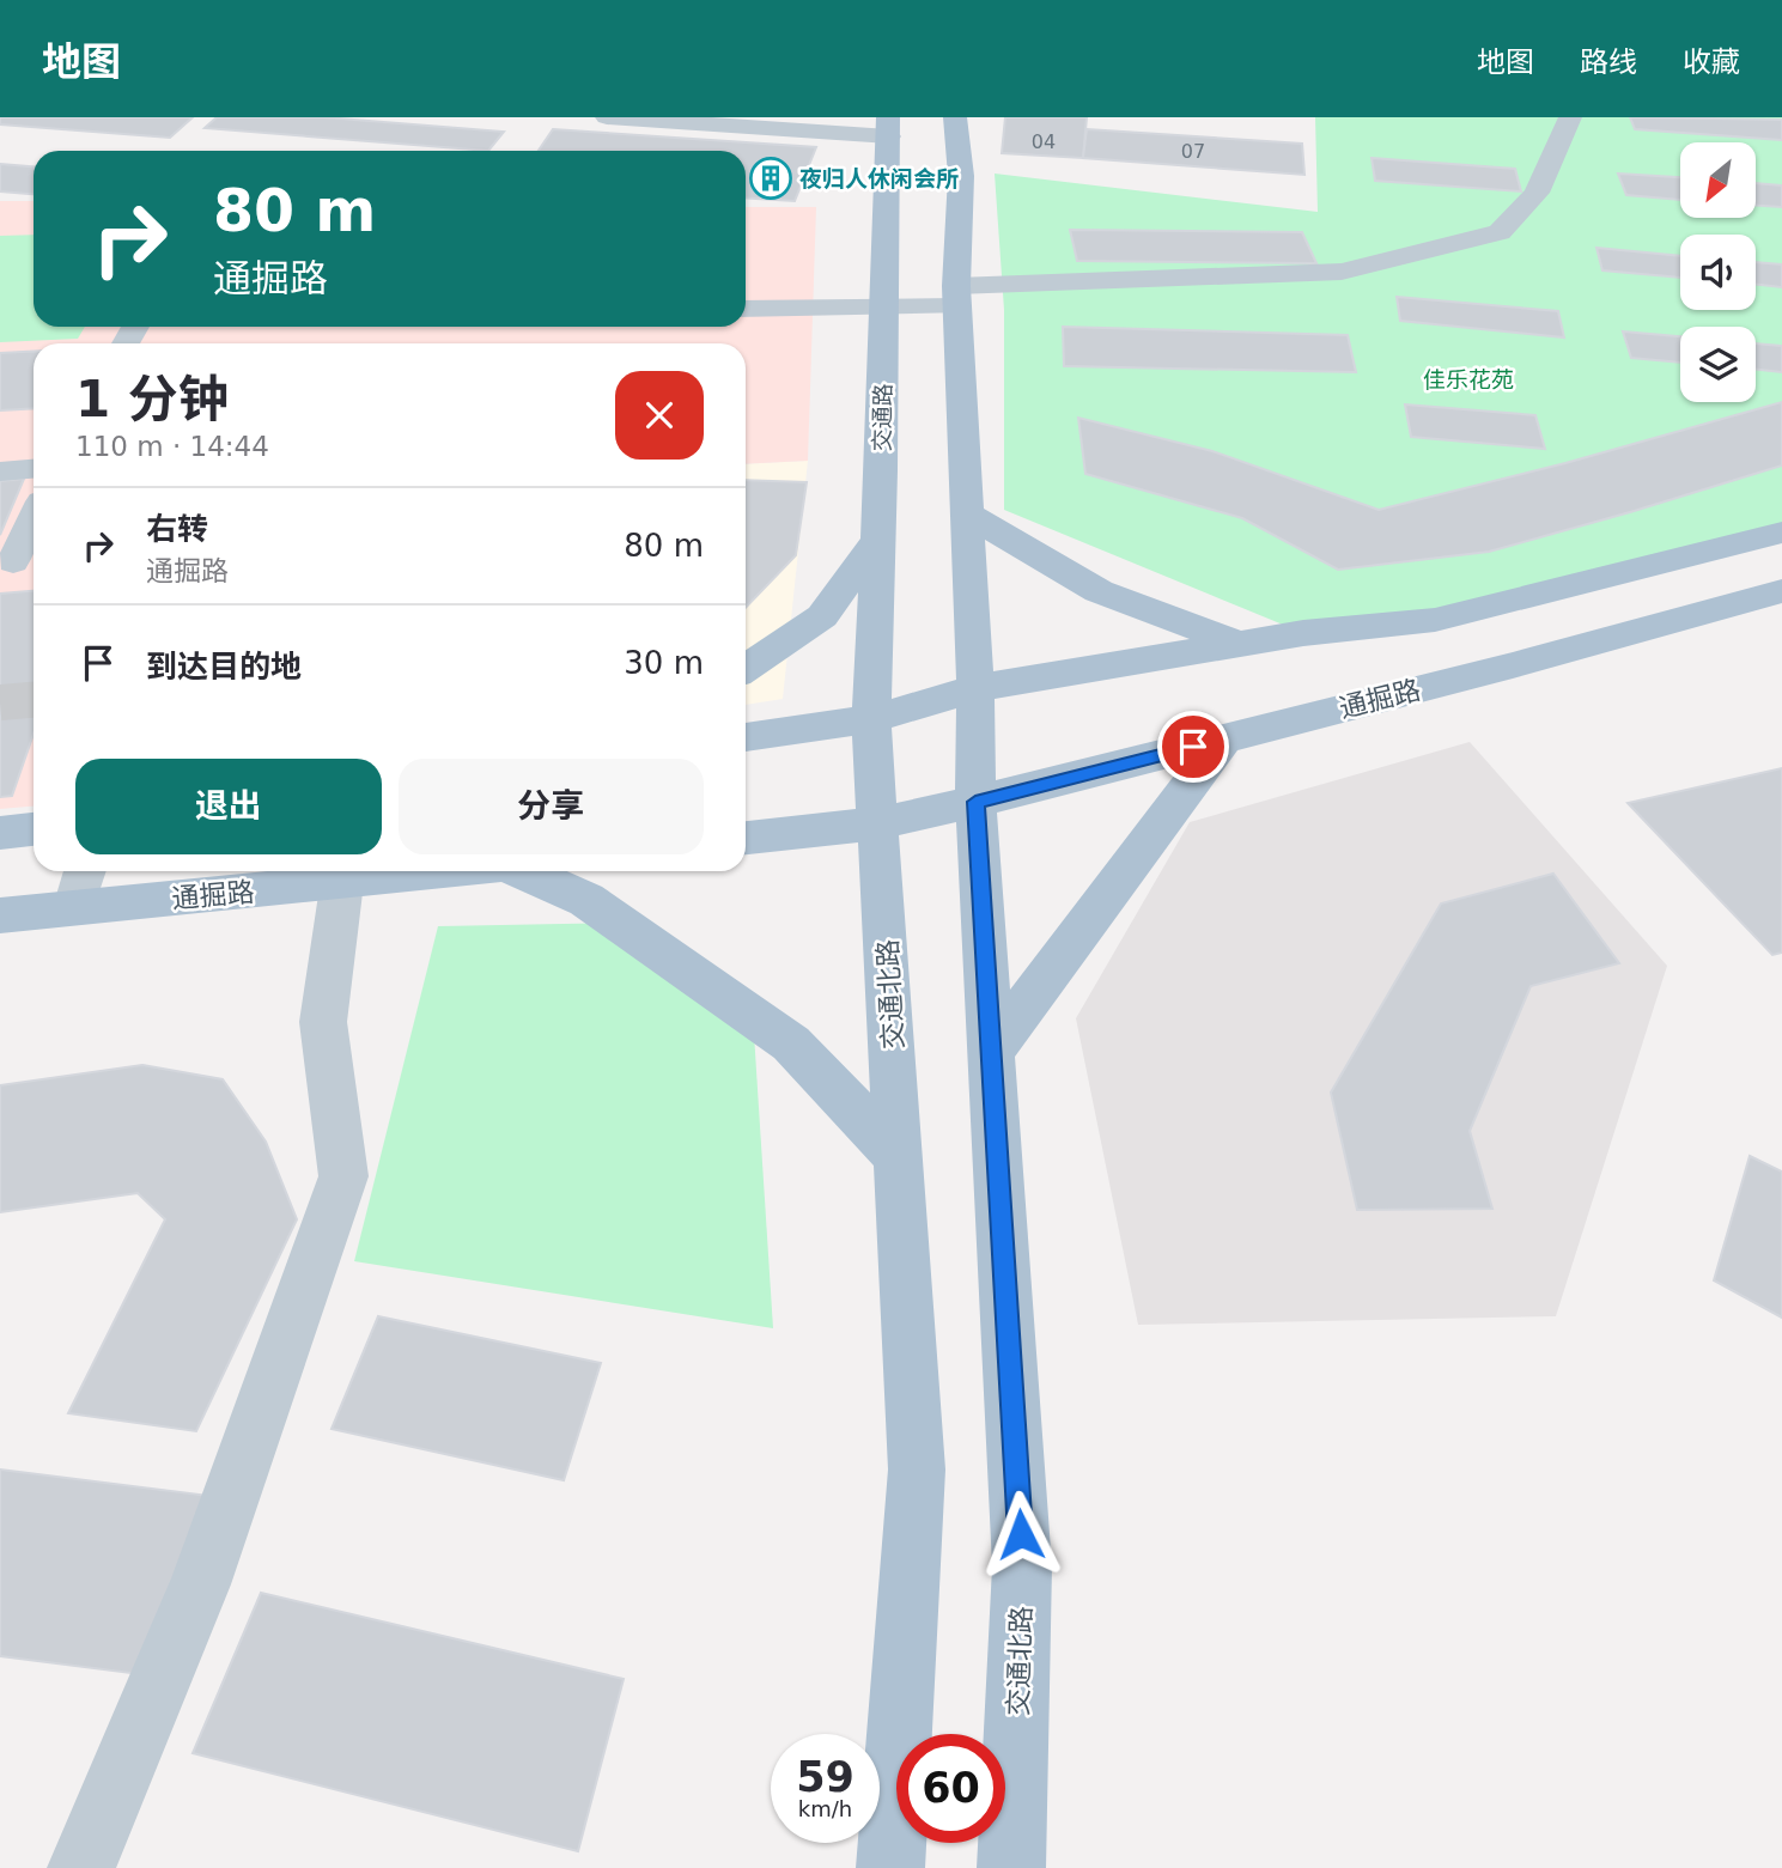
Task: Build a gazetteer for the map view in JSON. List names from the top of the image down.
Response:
{
  "streets": {
    "main road": ["交通路", "通掘路", "交通北路"]
  },
  "crossings": [
    ["交通路", "交通北路"],
    ["通掘路", "交通北路"]
  ],
  "parks": ["佳乐花苑"],
  "places": {
    "building": ["夜归人休闲会所"]
  },
  "house_numbers": ["04", "07"],
  "north": "bottom left",
  "page": {
    "header": "地图",
    "nav": ["地图", "路线", "收藏"],
    "turn": ["80 m", "通掘路"],
    "heading": ["1 分钟", "110 m · 14:44"],
    "list": [
      {
        "name": "右转",
        "note": "通掘路",
        "value": "80 m"
      },
      {
        "name": "到达目的地",
        "value": "30 m"
      }
    ],
    "buttons": ["退出", "分享"],
    "speed": "59 km/h",
    "limit": "60"
  }
}
